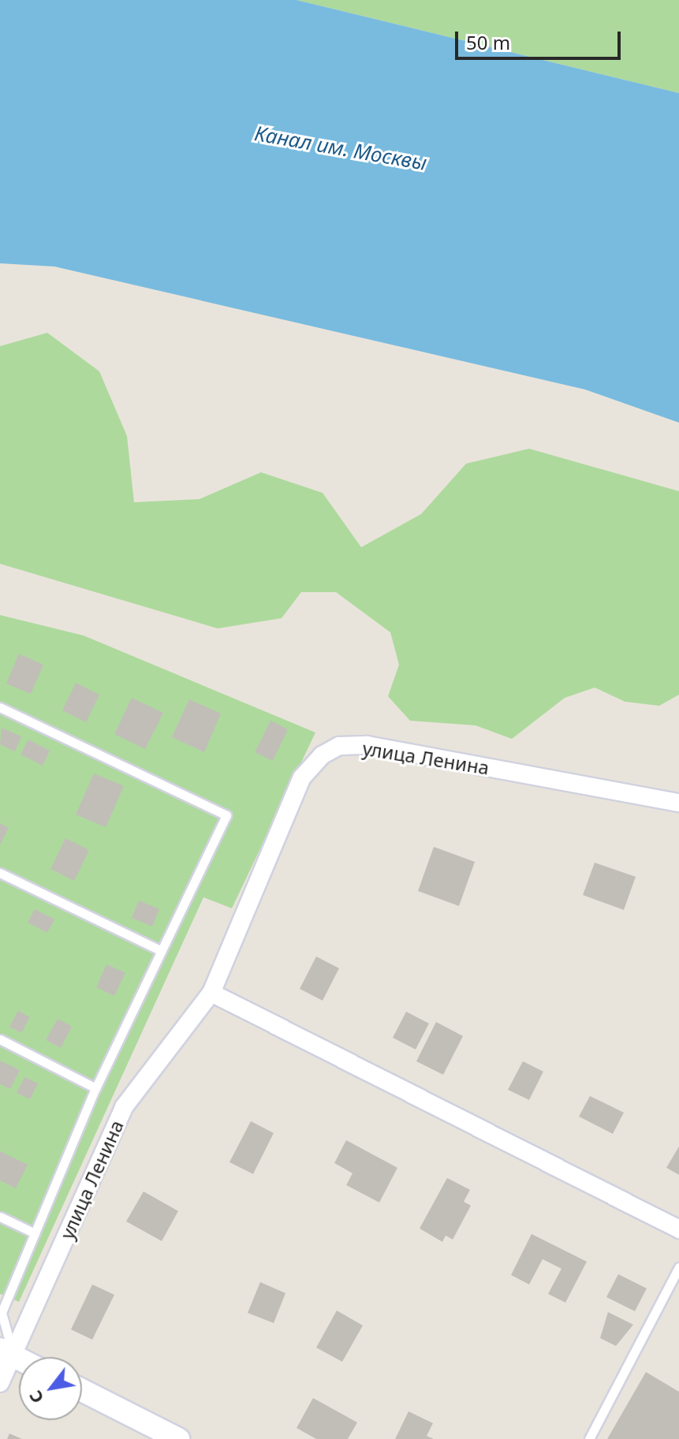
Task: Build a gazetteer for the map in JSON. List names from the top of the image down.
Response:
{
  "streets": {
    "street": ["улица Ленина"]
  },
  "water": ["Канал им. Москвы"],
  "scale_bar": "50 m",
  "north": "bottom left"
}
